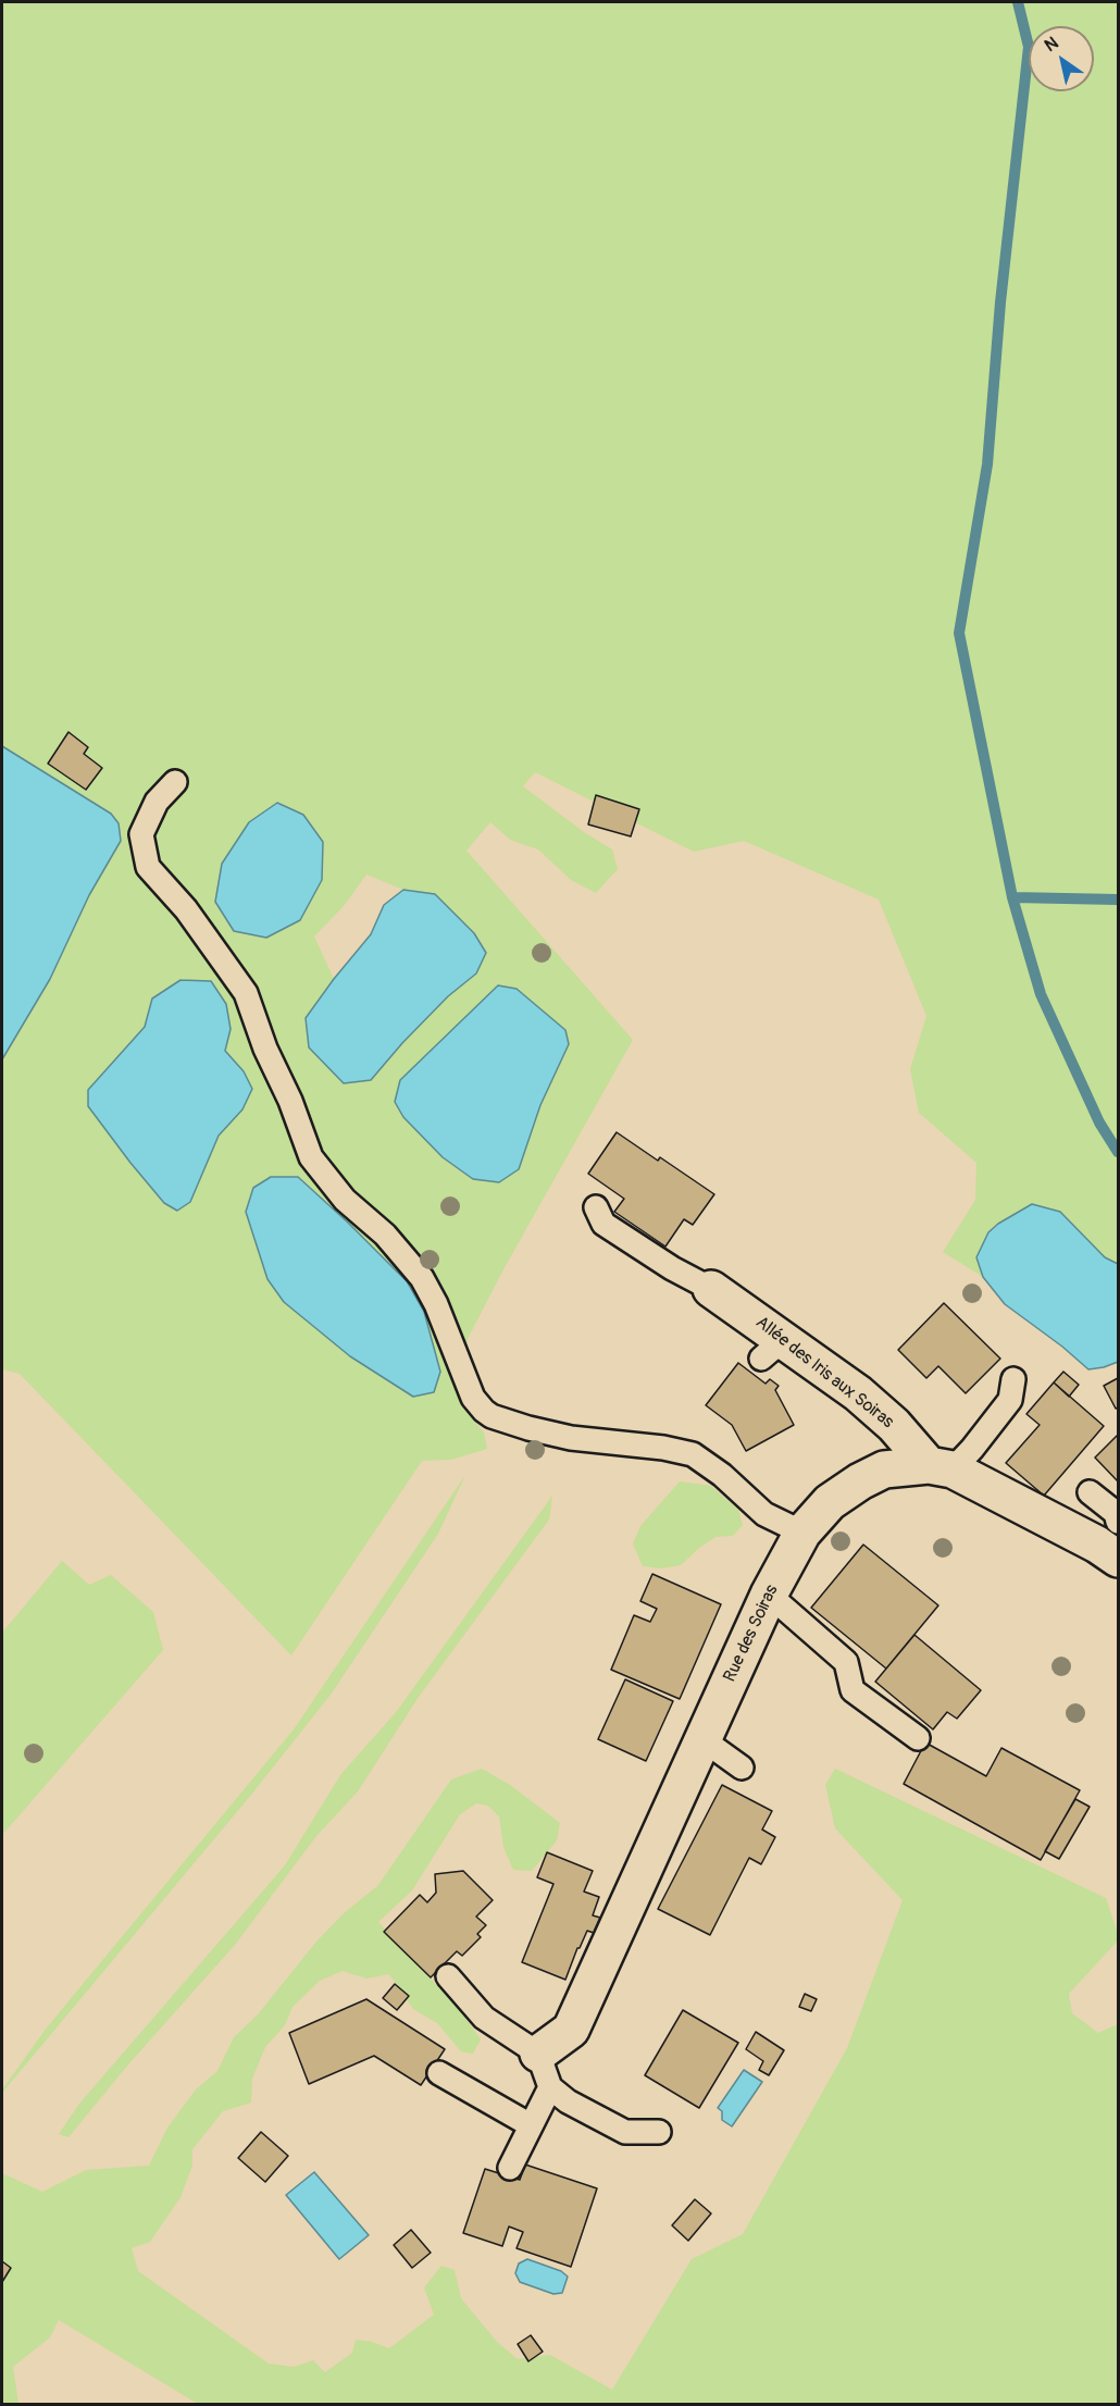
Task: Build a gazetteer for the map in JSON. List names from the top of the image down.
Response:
{
  "streets": {
    "street": ["Allée des Iris aux Soiras", "Rue des Soiras"]
  },
  "crossings": [
    ["Allée des Iris aux Soiras", "Rue des Soiras"]
  ],
  "north": "top left"
}
